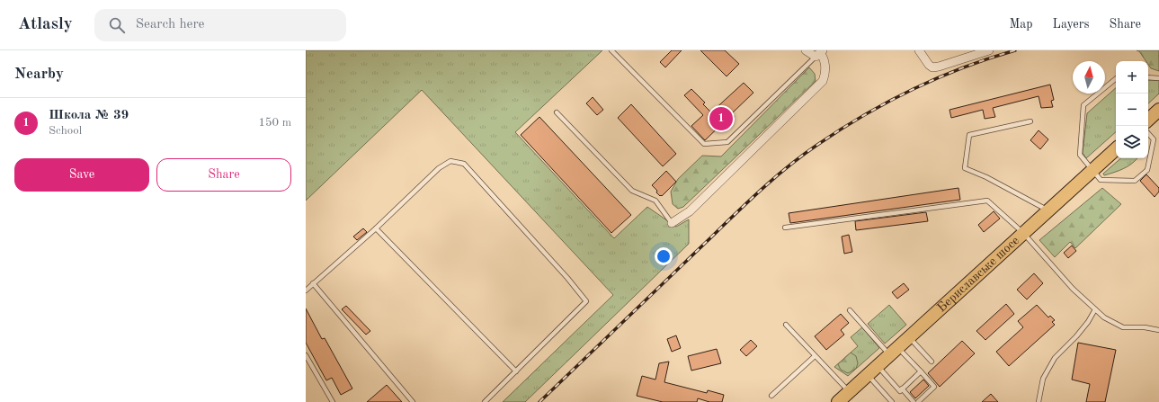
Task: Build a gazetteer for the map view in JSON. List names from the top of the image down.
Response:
{
  "streets": {
    "main road": ["Бериславське шосе"]
  },
  "north": "top",
  "page": {
    "header": "Atlasly",
    "search": "Search here",
    "nav": ["Map", "Layers", "Share"],
    "heading": "Nearby",
    "map_buttons": ["+", "−"],
    "list": [
      {
        "mark": "1",
        "name": "Школа № 39",
        "note": "School",
        "value": "150 m"
      }
    ],
    "pins": "1",
    "buttons": ["Save", "Share"]
  }
}
